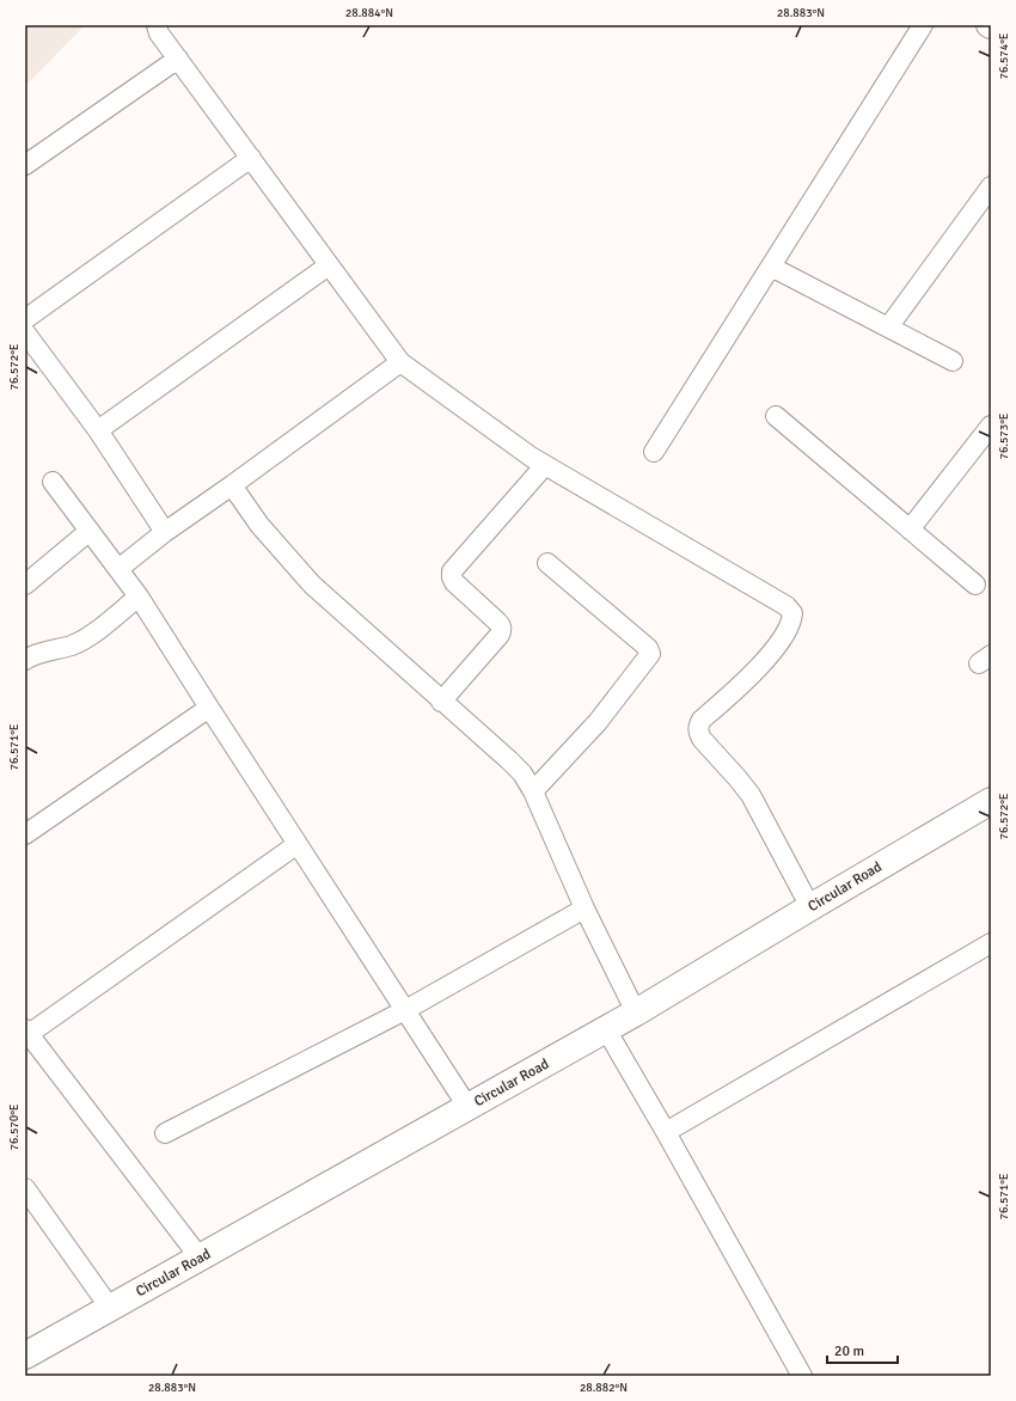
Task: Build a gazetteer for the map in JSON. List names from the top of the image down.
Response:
{
  "streets": {
    "main road": ["Circular Road"]
  },
  "scale_bar": "20 m",
  "coordinates": [
    "28.884°N",
    "28.883°N",
    "76.574°E",
    "76.572°E",
    "76.573°E",
    "76.571°E",
    "76.570°E",
    "28.882°N"
  ]
}
